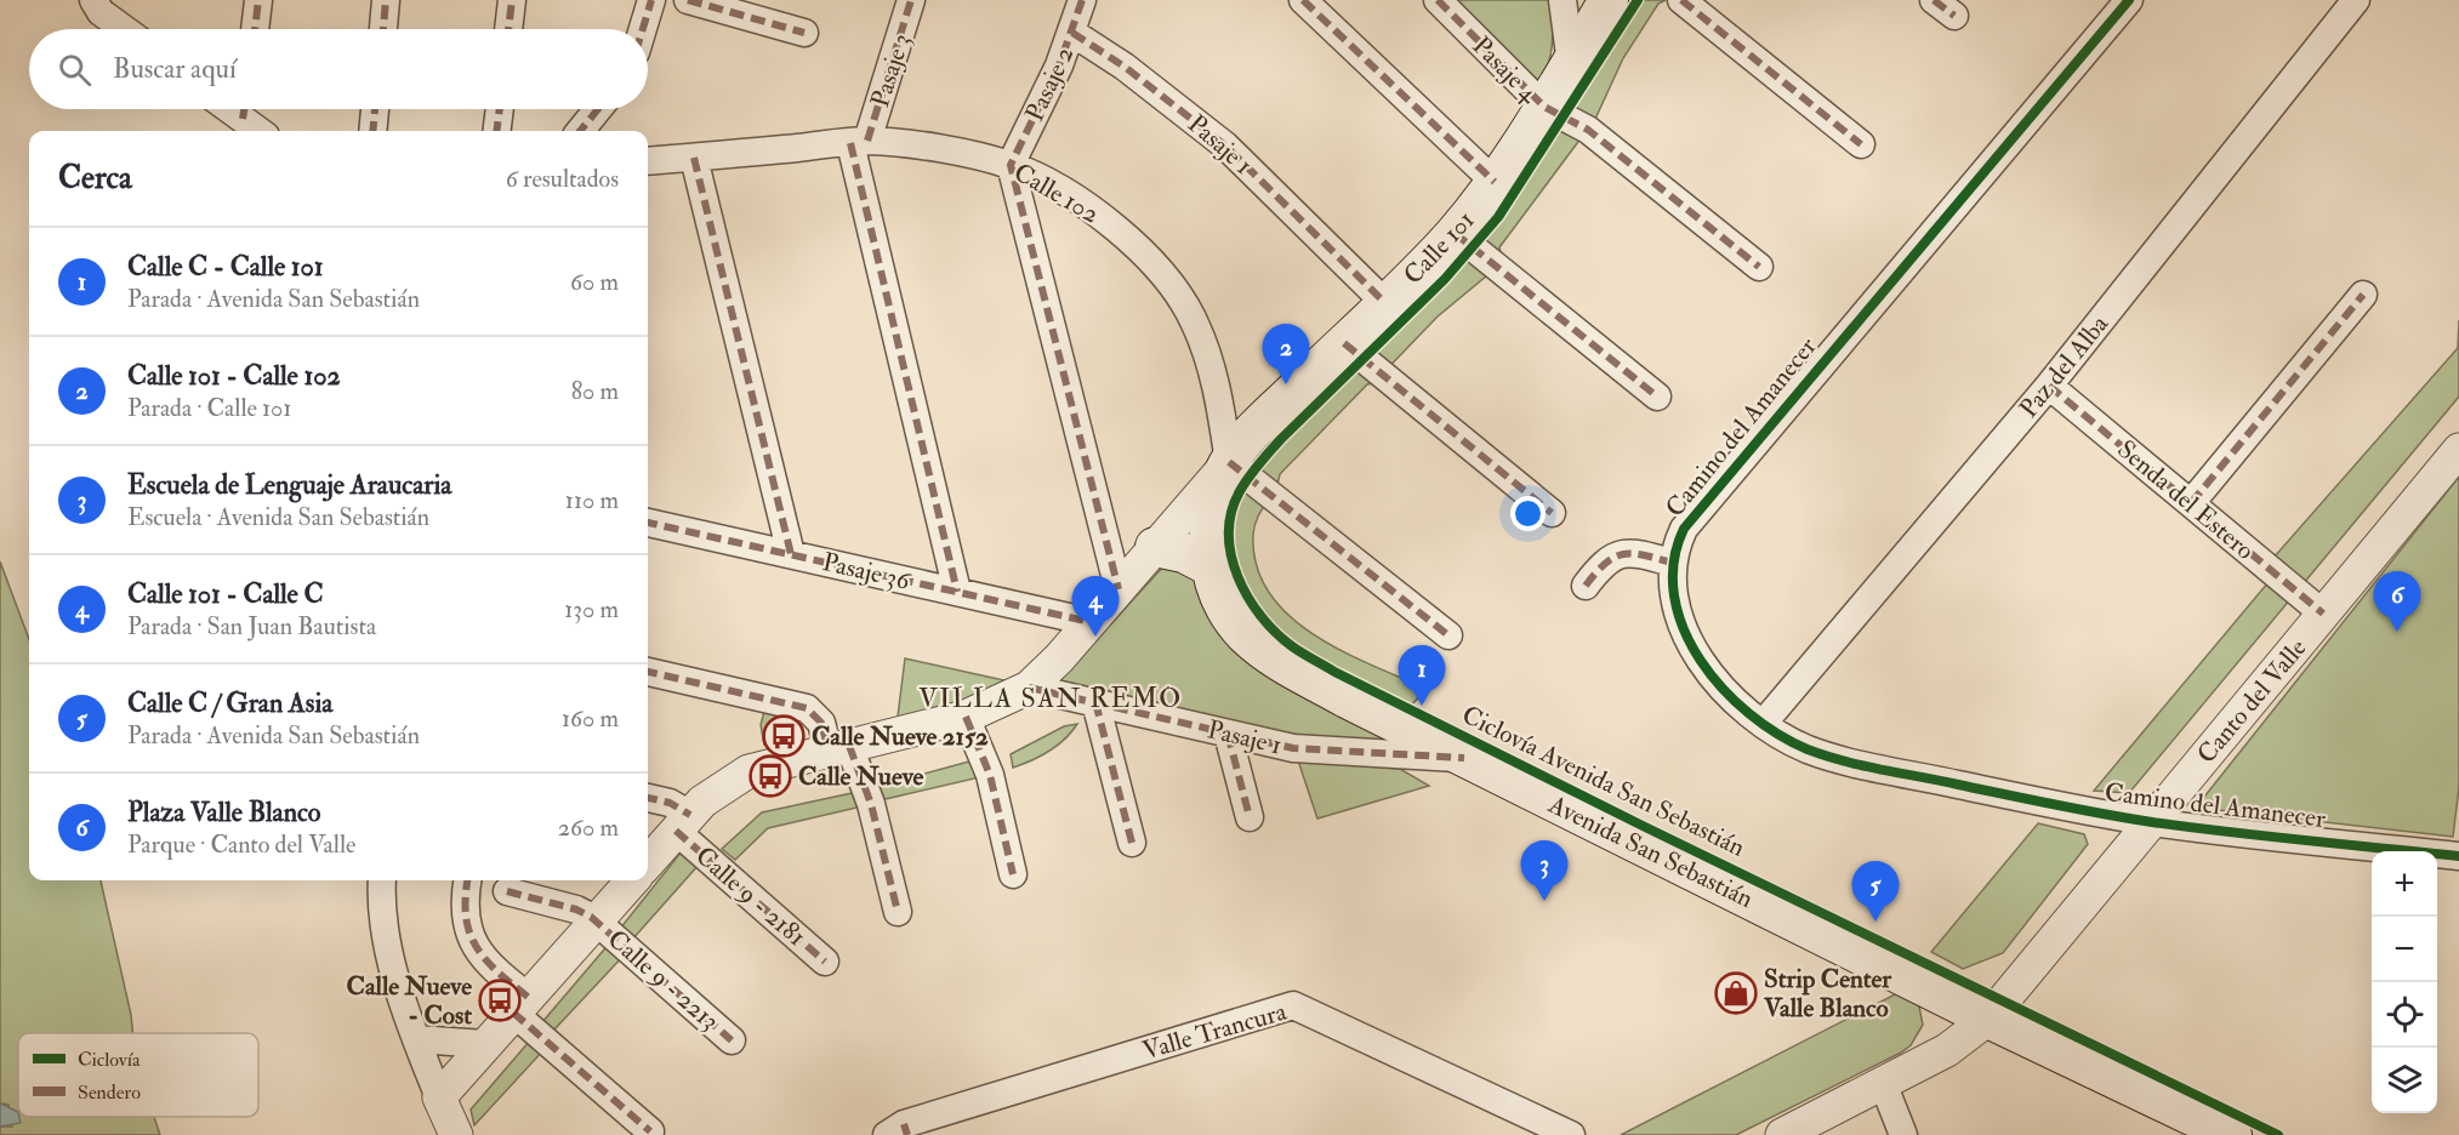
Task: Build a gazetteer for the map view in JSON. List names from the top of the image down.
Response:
{
  "streets": {
    "main road": ["Calle 101", "Avenida San Sebastián"],
    "street": [
      "Pasaje 4",
      "Pasaje 3",
      "Pasaje 2",
      "Pasaje 1",
      "Calle 102",
      "Paz del Alba",
      "Camino del Amanecer",
      "Senda del Estero",
      "Pasaje 36",
      "Canto del Valle",
      "Calle 9 - 2181",
      "Calle 9 - 2213",
      "Valle Trancura"
    ],
    "cycle path": ["Ciclovía Avenida San Sebastián"]
  },
  "crossings": [
    ["Pasaje 4", "Calle 101"],
    ["Pasaje 3", "Calle 102"],
    ["Pasaje 2", "Pasaje 1"],
    ["Pasaje 2", "Calle 102"],
    ["Pasaje 1", "Calle 101"],
    ["Pasaje 1", "Avenida San Sebastián"],
    ["Calle 102", "Calle 101"],
    ["Calle 102", "Avenida San Sebastián"],
    ["Calle 101", "Avenida San Sebastián"],
    ["Paz del Alba", "Camino del Amanecer"],
    ["Paz del Alba", "Senda del Estero"],
    ["Camino del Amanecer", "Canto del Valle"],
    ["Senda del Estero", "Canto del Valle"],
    ["Canto del Valle", "Avenida San Sebastián"]
  ],
  "districts": ["VILLA SAN REMO"],
  "places": {
    "bus stop": ["Calle Nueve 2152", "Calle Nueve", "Calle Nueve - Cost"],
    "shop": ["Strip Center Valle Blanco"]
  },
  "legend": ["Ciclovía", "Sendero"],
  "page": {
    "search": "Buscar aquí",
    "heading": ["Cerca", "6 resultados"],
    "list": [
      {
        "mark": "1",
        "name": "Calle C - Calle 101",
        "note": "Parada · Avenida San Sebastián",
        "value": "60 m"
      },
      {
        "mark": "2",
        "name": "Calle 101 - Calle 102",
        "note": "Parada · Calle 101",
        "value": "80 m"
      },
      {
        "mark": "3",
        "name": "Escuela de Lenguaje Araucaria",
        "note": "Escuela · Avenida San Sebastián",
        "value": "110 m"
      },
      {
        "mark": "4",
        "name": "Calle 101 - Calle C",
        "note": "Parada · San Juan Bautista",
        "value": "130 m"
      },
      {
        "mark": "5",
        "name": "Calle C / Gran Asia",
        "note": "Parada · Avenida San Sebastián",
        "value": "160 m"
      },
      {
        "mark": "6",
        "name": "Plaza Valle Blanco",
        "note": "Parque · Canto del Valle",
        "value": "260 m"
      }
    ],
    "pins": [
      "2",
      "6",
      "4",
      "1",
      "3",
      "5"
    ],
    "map_buttons": ["+", "−"]
  }
}
